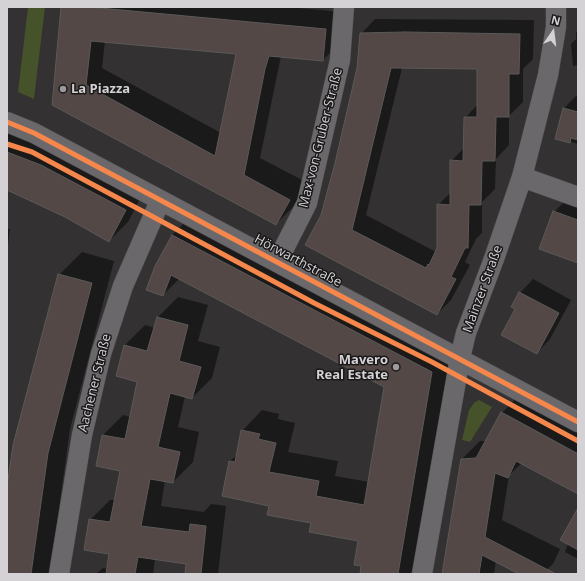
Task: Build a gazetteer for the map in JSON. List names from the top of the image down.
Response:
{
  "streets": {
    "street": [
      "Max-von-Gruber-Straße",
      "Hörwarthstraße",
      "Mainzer Straße",
      "Aachener Straße"
    ]
  },
  "crossings": [
    ["Max-von-Gruber-Straße", "Hörwarthstraße"],
    ["Hörwarthstraße", "Mainzer Straße"],
    ["Hörwarthstraße", "Aachener Straße"]
  ],
  "places": ["La Piazza", "Mavero Real Estate"],
  "north": "top"
}
